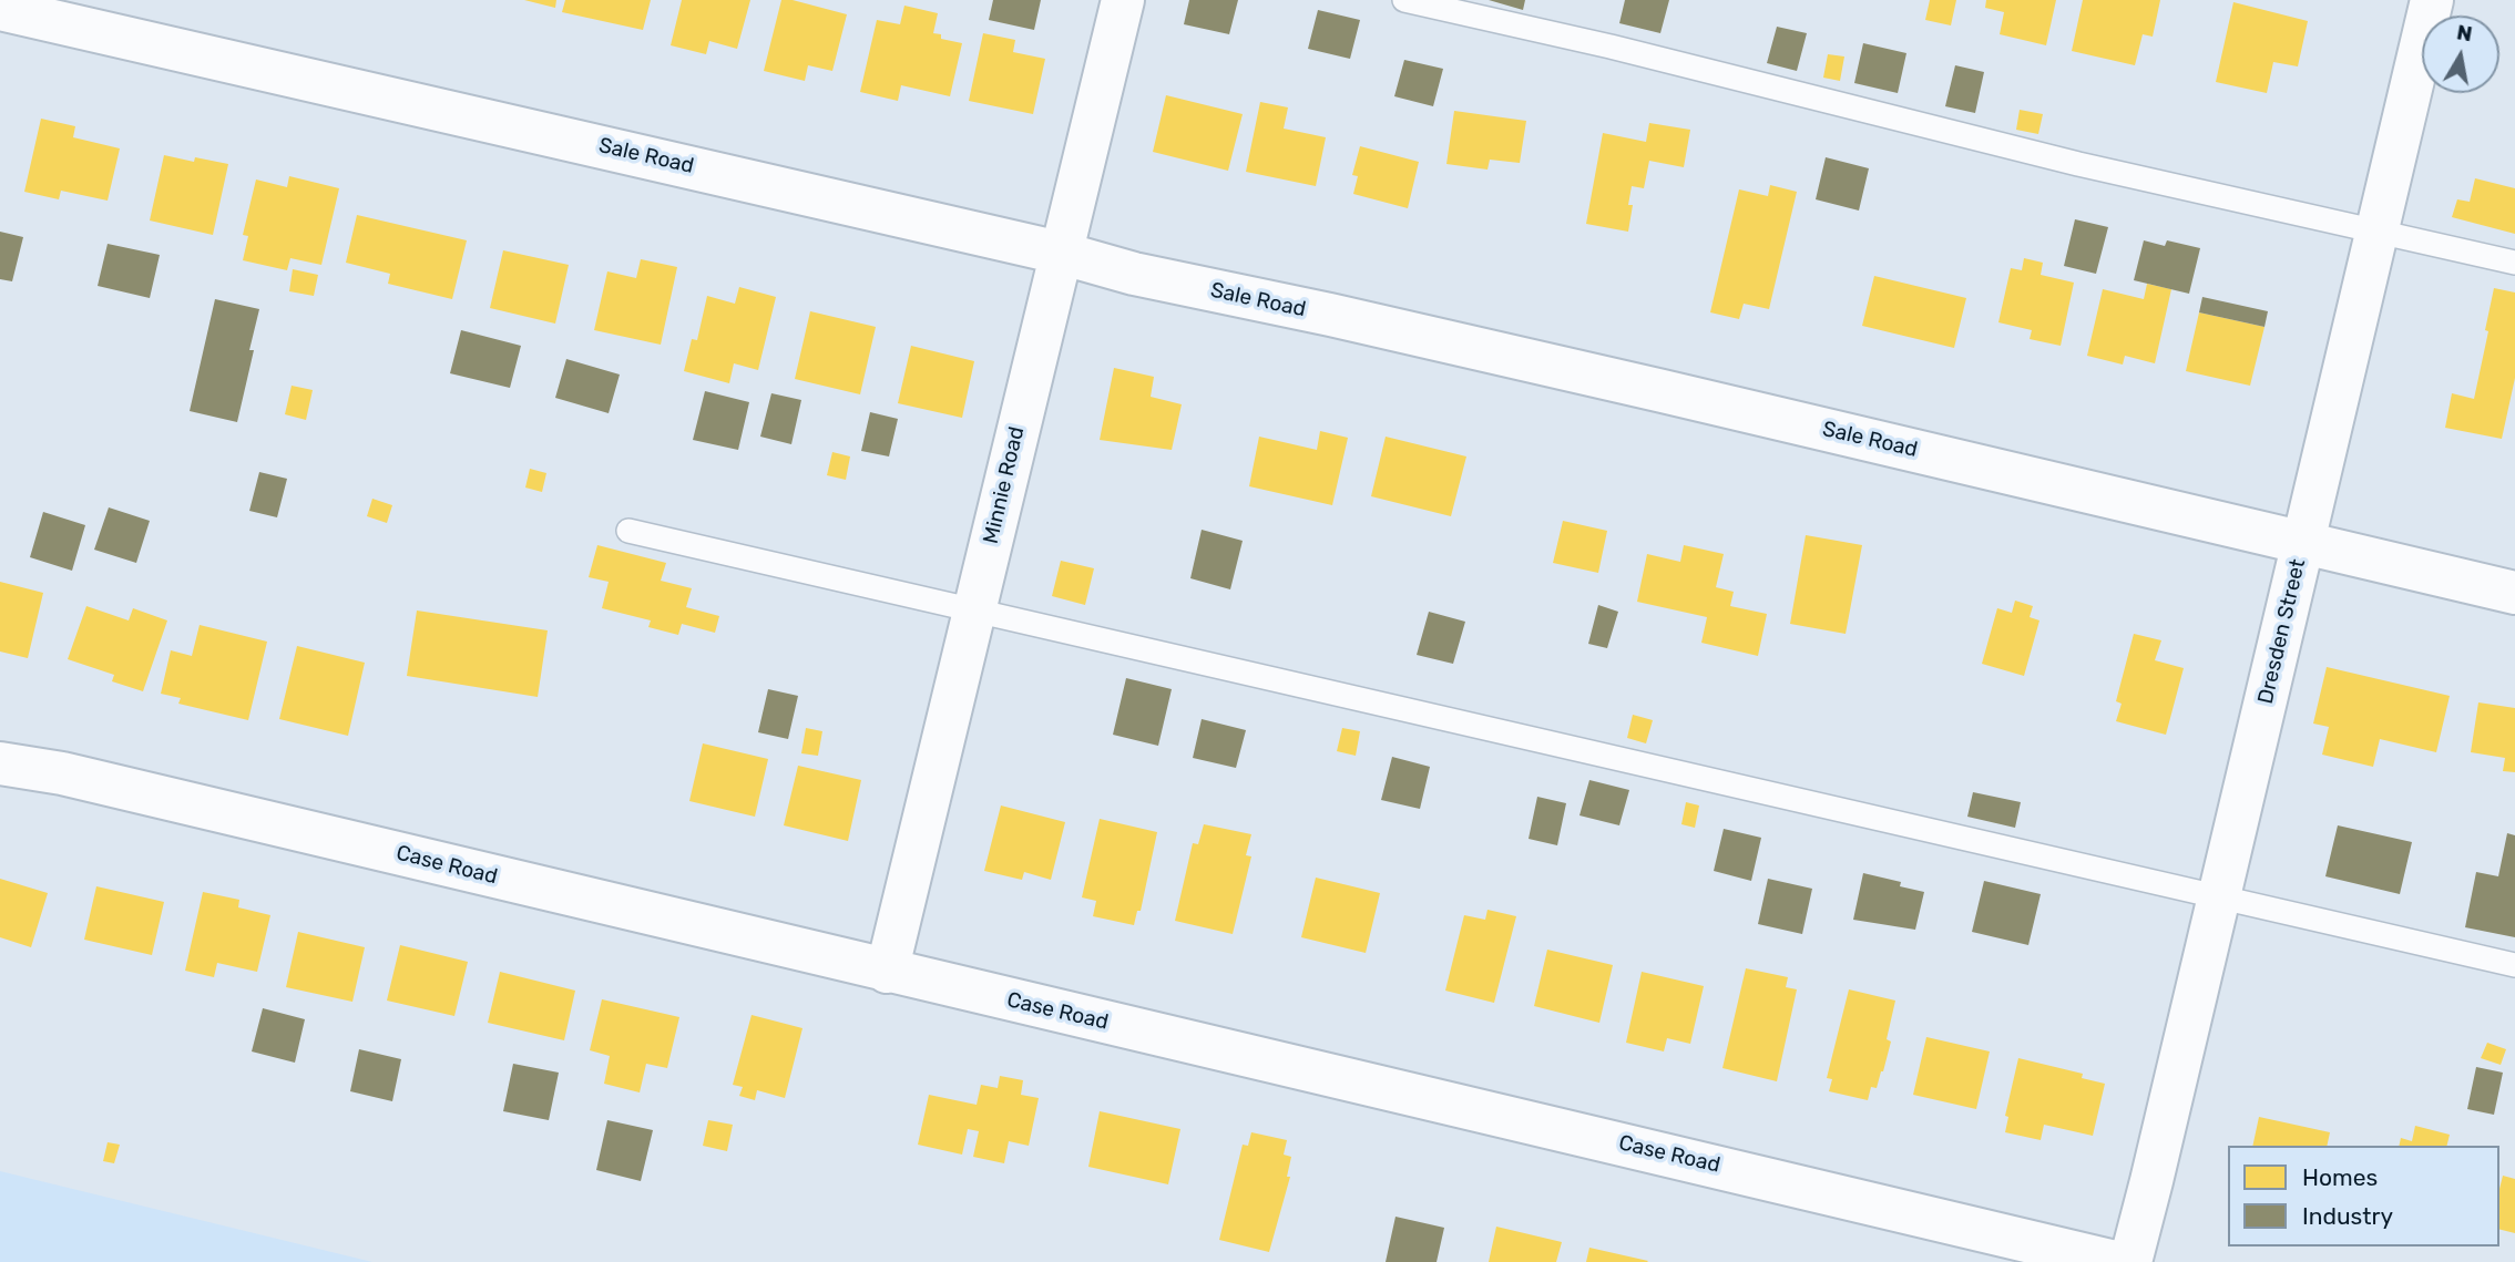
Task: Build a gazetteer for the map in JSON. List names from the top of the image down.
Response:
{
  "streets": {
    "street": [
      "Sale Road",
      "Minnie Road",
      "Dresden Street",
      "Case Road"
    ]
  },
  "crossings": [
    ["Sale Road", "Minnie Road"],
    ["Sale Road", "Dresden Street"],
    ["Minnie Road", "Case Road"]
  ],
  "legend": ["Homes", "Industry"],
  "north": "top"
}
